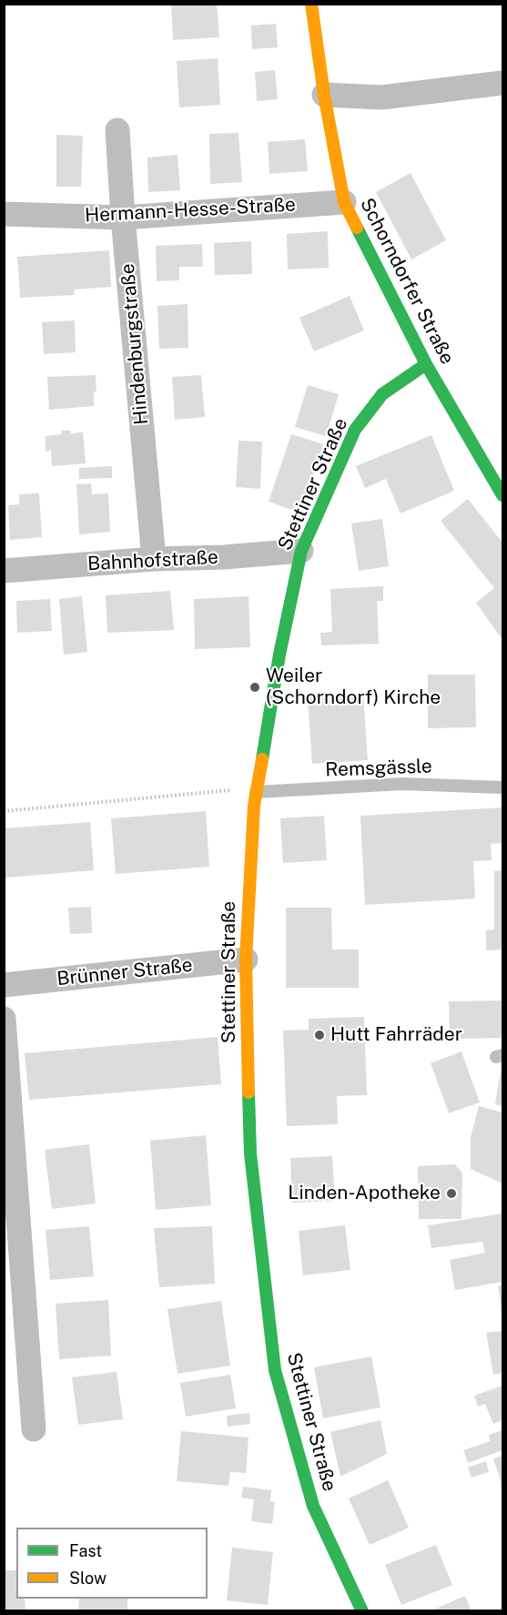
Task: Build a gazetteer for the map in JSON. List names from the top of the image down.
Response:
{
  "streets": {
    "street": [
      "Hermann-Hesse-Straße",
      "Schorndorfer Straße",
      "Hindenburgstraße",
      "Stettiner Straße",
      "Bahnhofstraße",
      "Brünner Straße"
    ],
    "lane": ["Remsgässle"]
  },
  "crossings": [
    ["Hermann-Hesse-Straße", "Schorndorfer Straße"],
    ["Hermann-Hesse-Straße", "Hindenburgstraße"],
    ["Schorndorfer Straße", "Stettiner Straße"],
    ["Hindenburgstraße", "Bahnhofstraße"],
    ["Stettiner Straße", "Bahnhofstraße"],
    ["Stettiner Straße", "Remsgässle"],
    ["Stettiner Straße", "Brünner Straße"]
  ],
  "places": ["Weiler (Schorndorf) Kirche", "Hutt Fahrräder", "Linden-Apotheke"],
  "legend": ["Fast", "Slow"]
}
